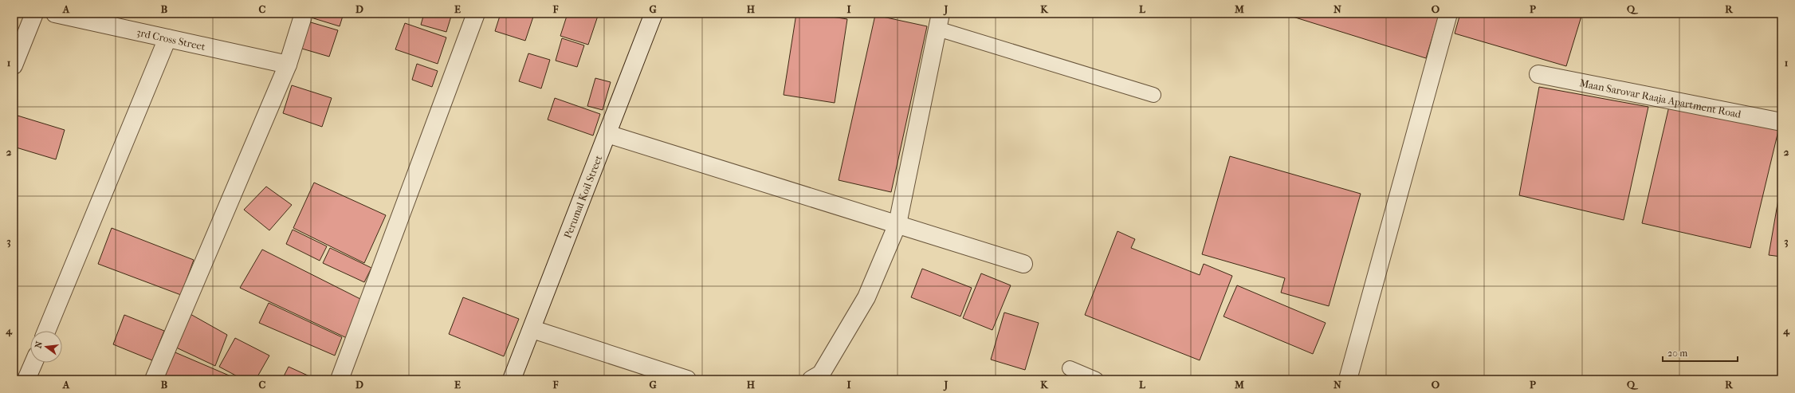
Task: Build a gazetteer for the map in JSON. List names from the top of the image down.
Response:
{
  "streets": {
    "street": ["3rd Cross Street", "Maan Sarovar Raaja Apartment Road", "Perumal Koil Street"]
  },
  "scale_bar": "20 m",
  "north": "left",
  "grid": {
    "columns": [
      "A",
      "B",
      "C",
      "D",
      "E",
      "F",
      "G",
      "H",
      "I",
      "J",
      "K",
      "L",
      "M",
      "N",
      "O",
      "P",
      "Q",
      "R"
    ],
    "rows": [
      "1",
      "2",
      "3",
      "4"
    ]
  }
}
